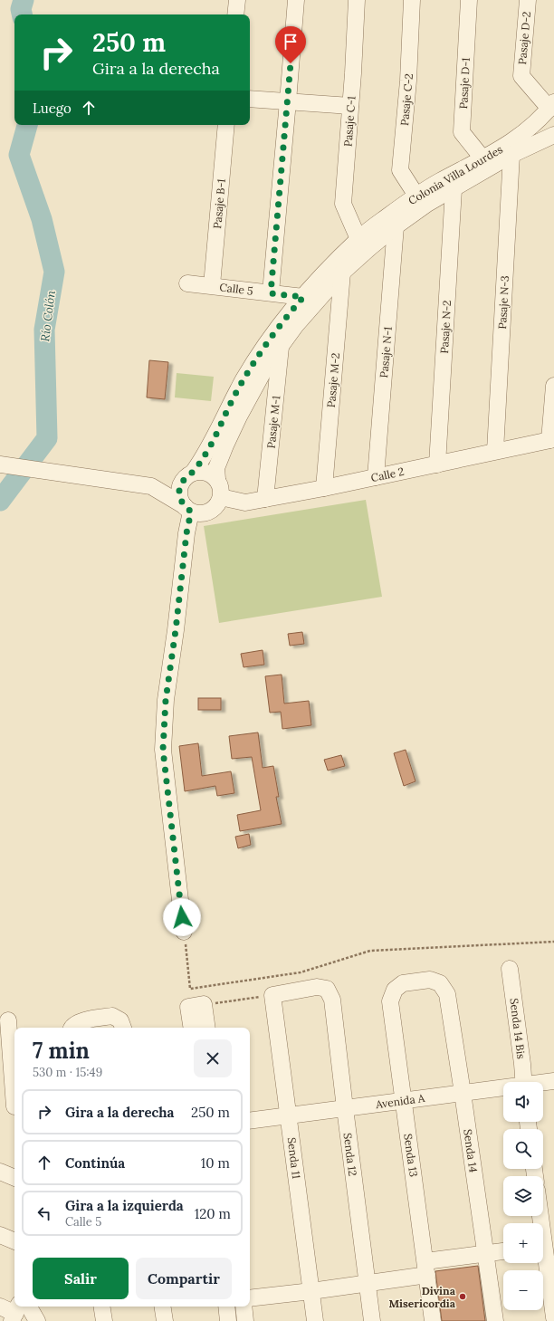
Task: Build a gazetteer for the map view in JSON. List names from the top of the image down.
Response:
{
  "streets": {
    "street": [
      "Pasaje D-2",
      "Pasaje D-1",
      "Pasaje C-2",
      "Pasaje C-1",
      "Colonia Villa Lourdes",
      "Pasaje B-1",
      "Calle 5",
      "Pasaje N-3",
      "Pasaje N-2",
      "Pasaje N-1",
      "Pasaje M-2",
      "Pasaje M-1",
      "Calle 2",
      "Senda 14 Bis",
      "Avenida A",
      "Senda 14",
      "Senda 12",
      "Senda 13",
      "Senda 11"
    ]
  },
  "crossings": [
    ["Pasaje D-2", "Colonia Villa Lourdes"],
    ["Pasaje D-1", "Colonia Villa Lourdes"],
    ["Pasaje C-2", "Colonia Villa Lourdes"],
    ["Pasaje C-1", "Colonia Villa Lourdes"],
    ["Colonia Villa Lourdes", "Calle 5"],
    ["Colonia Villa Lourdes", "Pasaje N-3"],
    ["Colonia Villa Lourdes", "Pasaje N-2"],
    ["Colonia Villa Lourdes", "Pasaje N-1"],
    ["Colonia Villa Lourdes", "Pasaje M-2"],
    ["Colonia Villa Lourdes", "Pasaje M-1"],
    ["Colonia Villa Lourdes", "Calle 2"],
    ["Pasaje B-1", "Calle 5"],
    ["Pasaje N-3", "Calle 2"],
    ["Pasaje N-2", "Calle 2"],
    ["Pasaje N-1", "Calle 2"],
    ["Pasaje M-2", "Calle 2"],
    ["Pasaje M-1", "Calle 2"],
    ["Avenida A", "Senda 14"],
    ["Avenida A", "Senda 12"],
    ["Avenida A", "Senda 13"],
    ["Avenida A", "Senda 11"],
    ["Senda 14", "Senda 13"],
    ["Senda 12", "Senda 11"]
  ],
  "water": ["Río Colón"],
  "places": ["Divina Misericordia"],
  "page": {
    "turn": ["250 m", "Gira a la derecha"],
    "then": "Luego",
    "heading": ["7 min", "530 m · 15:49"],
    "map_buttons": ["+", "−"],
    "list": [
      {
        "name": "Gira a la derecha",
        "value": "250 m"
      },
      {
        "name": "Continúa",
        "value": "10 m"
      },
      {
        "name": "Gira a la izquierda",
        "note": "Calle 5",
        "value": "120 m"
      }
    ],
    "buttons": ["Salir", "Compartir"]
  }
}
